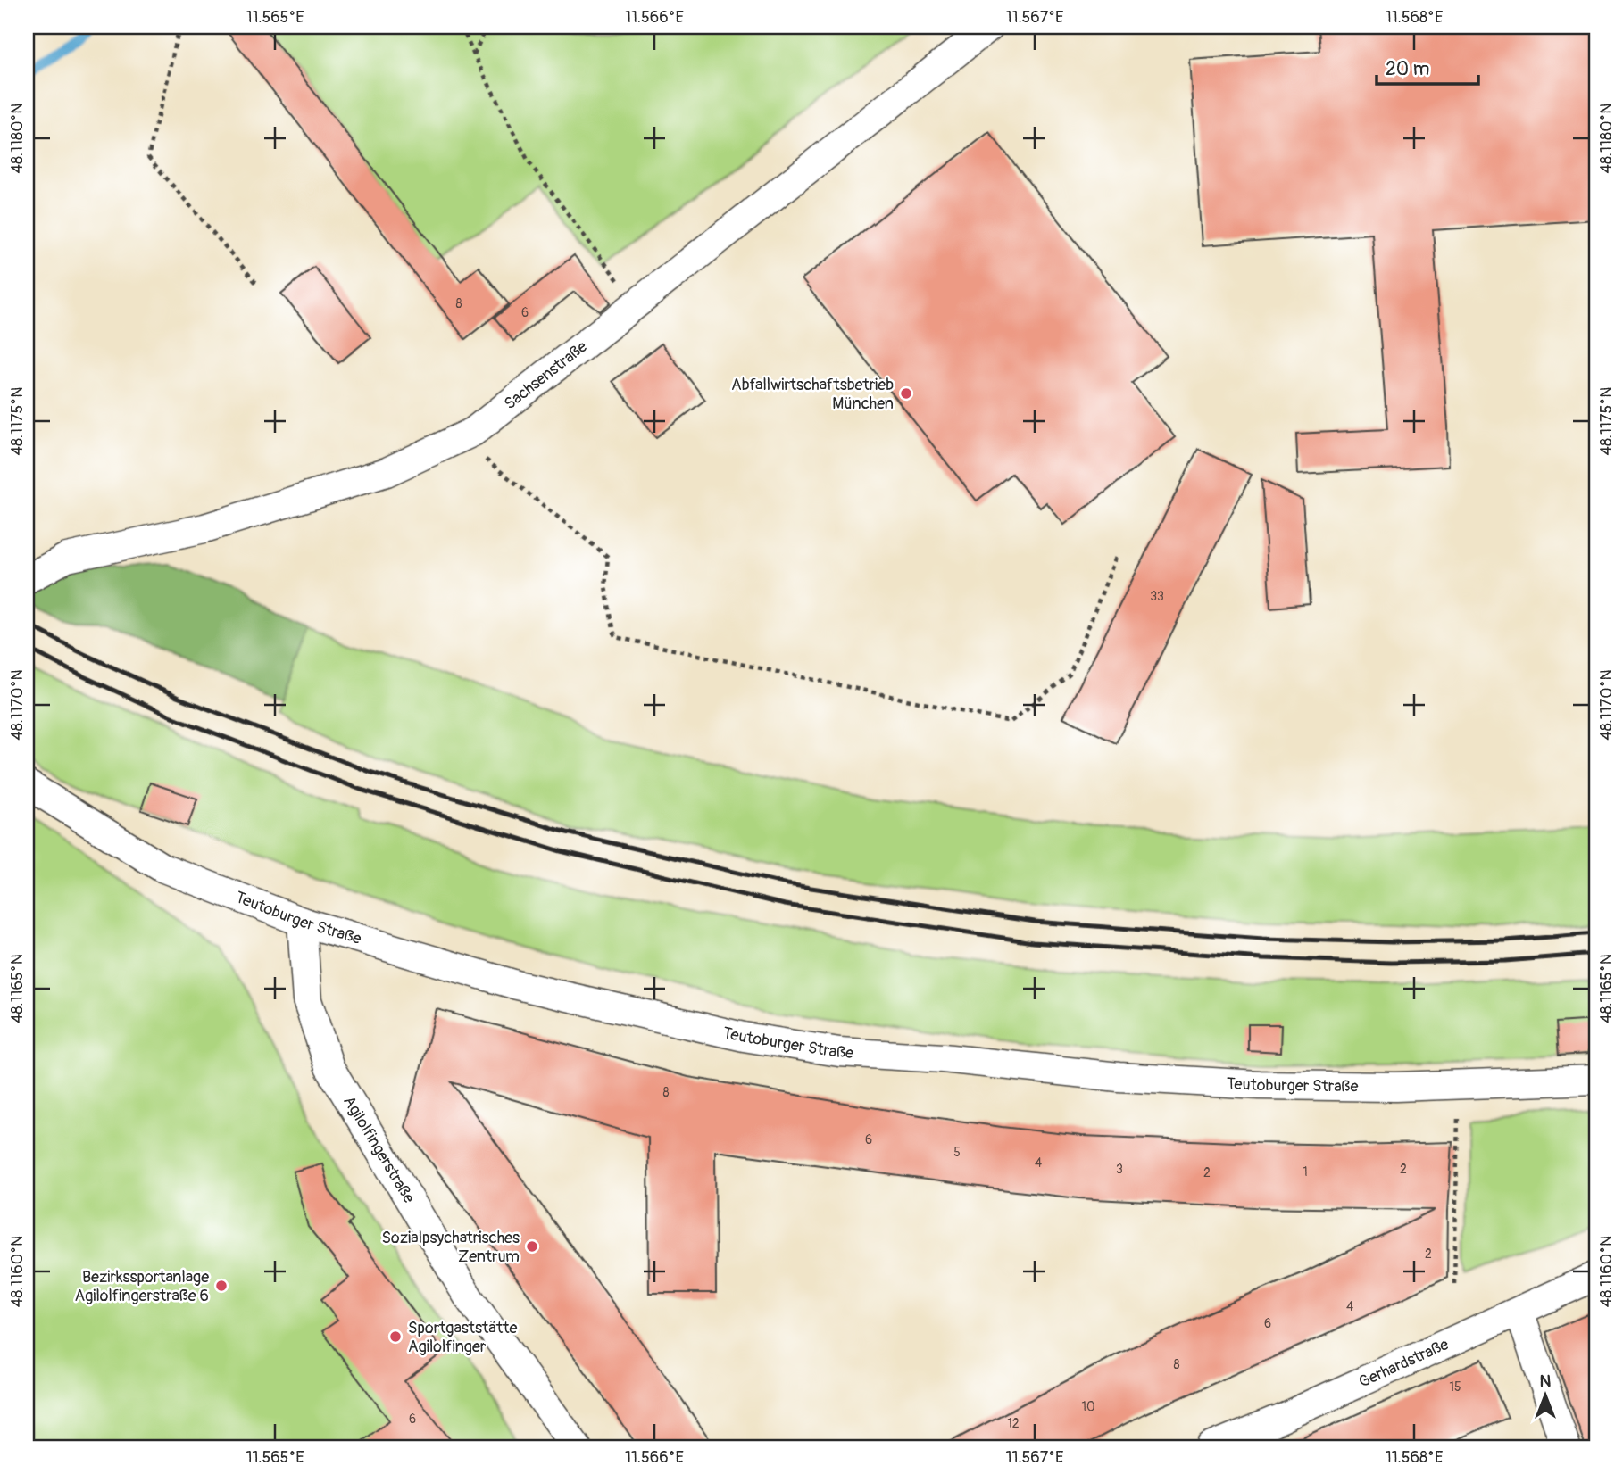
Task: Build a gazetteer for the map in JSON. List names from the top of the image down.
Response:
{
  "streets": {
    "street": [
      "Sachsenstraße",
      "Teutoburger Straße",
      "Agilolfingerstraße",
      "Gerhardstraße"
    ]
  },
  "crossings": [
    ["Teutoburger Straße", "Agilolfingerstraße"]
  ],
  "places": [
    "Abfallwirtschaftsbetrieb München",
    "Sozialpsychatrisches Zentrum",
    "Bezirkssportanlage Agilolfingerstraße 6",
    "Sportgaststätte Agilolfinger"
  ],
  "house_numbers": [
    "8",
    "6",
    "33",
    "8",
    "6",
    "5",
    "4",
    "3",
    "2",
    "1",
    "2",
    "2",
    "4",
    "6",
    "8",
    "15",
    "10",
    "6",
    "12"
  ],
  "scale_bar": "20 m",
  "north": "top",
  "coordinates": [
    "11.565°E",
    "11.566°E",
    "11.567°E",
    "11.568°E",
    "48.1180°N",
    "48.1175°N",
    "48.1170°N",
    "48.1165°N",
    "48.1160°N"
  ]
}
